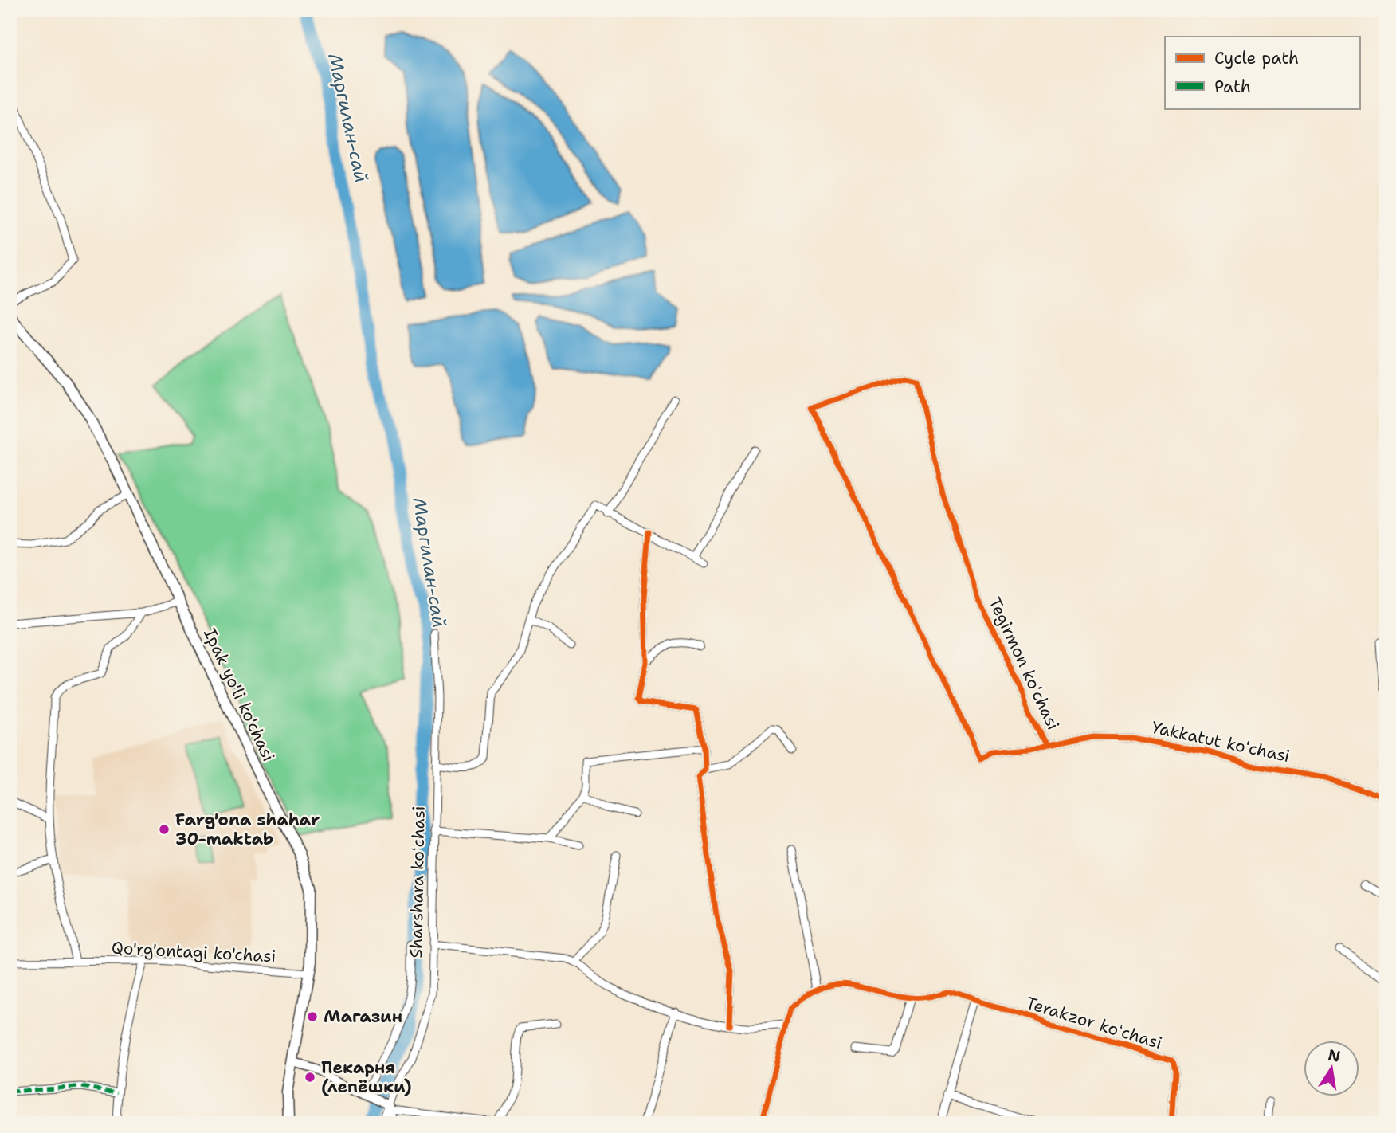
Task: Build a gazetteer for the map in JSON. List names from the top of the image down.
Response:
{
  "streets": {
    "main road": ["Ipak yo'li ko'chasi"],
    "street": [
      "Tegirmon koʻchasi",
      "Yakkatut koʻchasi",
      "Sharshara koʻchasi",
      "Qo'rg'ontagi ko'chasi",
      "Terakzor koʻchasi"
    ]
  },
  "crossings": [
    ["Tegirmon koʻchasi", "Yakkatut koʻchasi"],
    ["Ipak yo'li ko'chasi", "Qo'rg'ontagi ko'chasi"]
  ],
  "water": ["Маргилан-сай"],
  "places": ["Farg'ona shahar 30-maktab", "Магазин", "Пекарня (лепёшки)"],
  "legend": ["Cycle path", "Path"],
  "north": "top"
}
